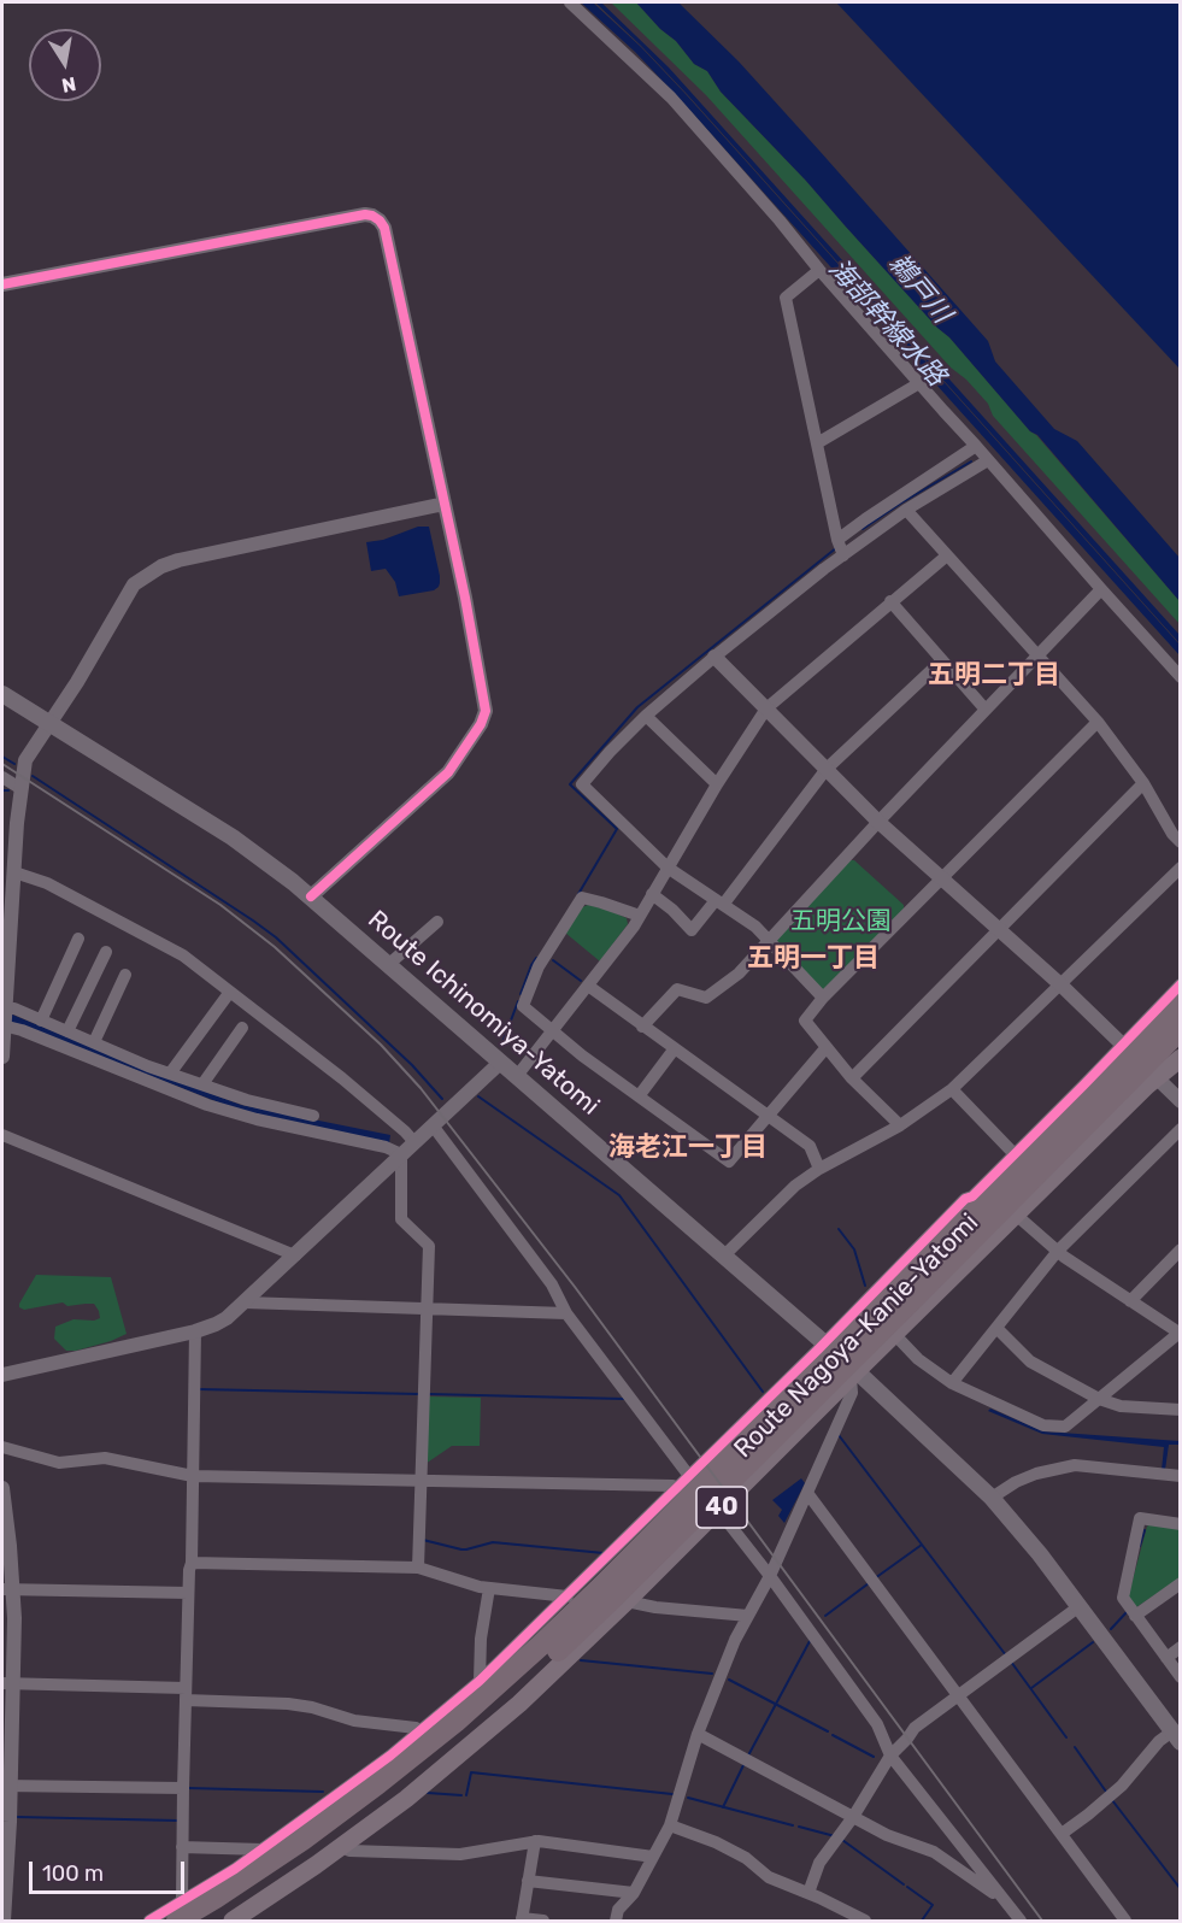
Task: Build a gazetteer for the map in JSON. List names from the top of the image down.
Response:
{
  "streets": {
    "main road": ["Route Ichinomiya-Yatomi", "Route Nagoya-Kanie-Yatomi", "40"]
  },
  "crossings": [
    ["Route Ichinomiya-Yatomi", "Route Nagoya-Kanie-Yatomi"]
  ],
  "districts": ["五明二丁目", "五明一丁目", "海老江一丁目"],
  "water": ["鵜戸川", "海部幹線水路"],
  "parks": ["五明公園"],
  "scale_bar": "100 m",
  "north": "bottom"
}
